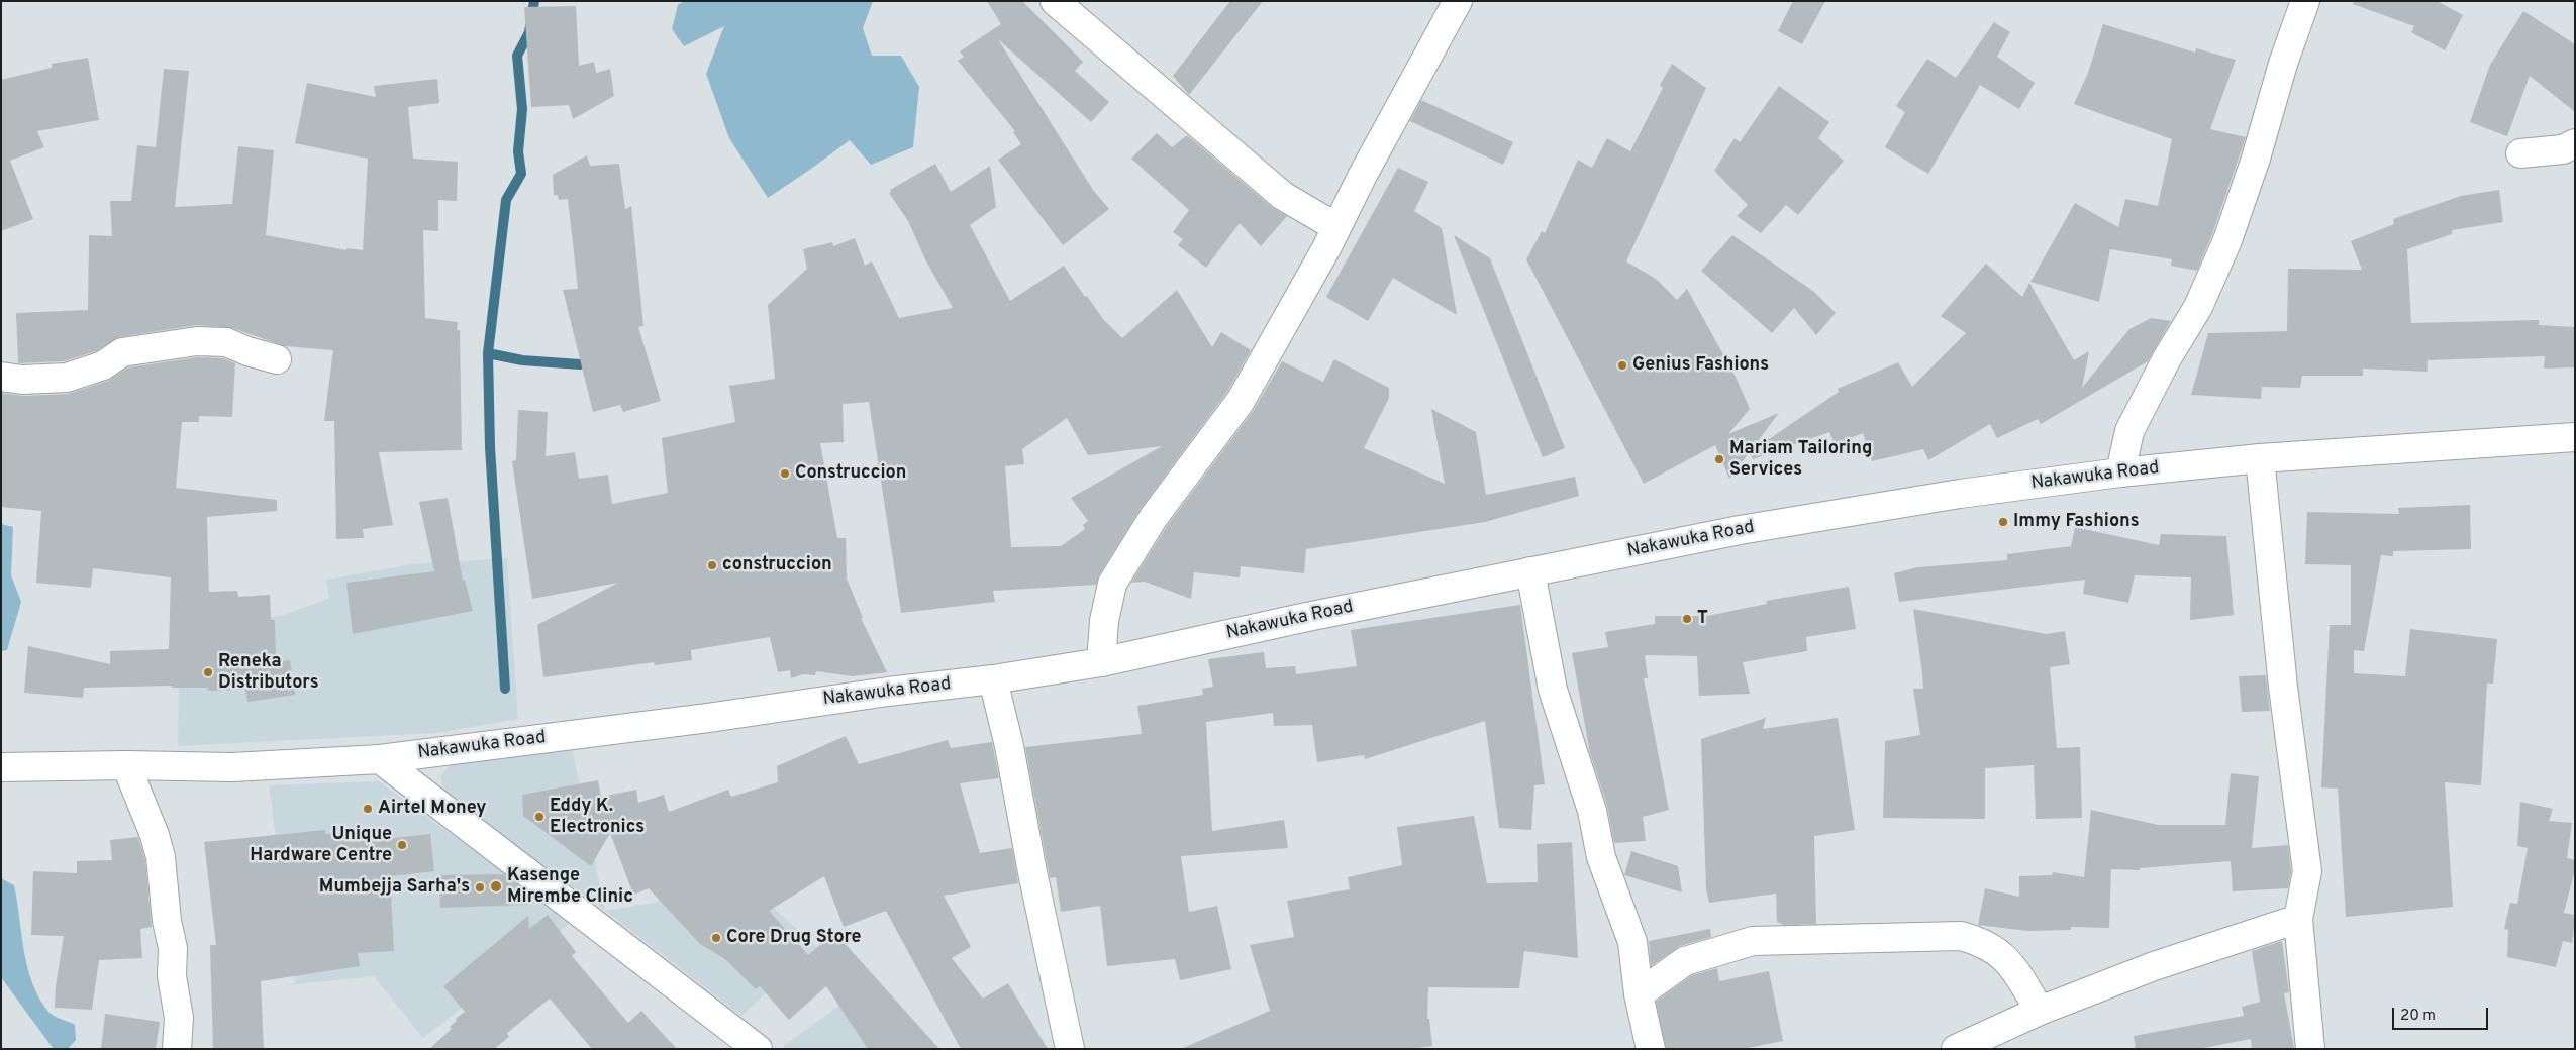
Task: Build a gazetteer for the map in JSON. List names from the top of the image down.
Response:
{
  "streets": {
    "street": ["Nakawuka Road"]
  },
  "places": [
    "Genius Fashions",
    "Mariam Tailoring Services",
    "Construccion",
    "Immy Fashions",
    "construccion",
    "T",
    "Reneka Distributors",
    "Airtel Money",
    "Eddy K. Electronics",
    "Unique Hardware Centre",
    "Kasenge Mirembe Clinic",
    "Mumbejja Sarha's",
    "Core Drug Store"
  ],
  "scale_bar": "20 m"
}
